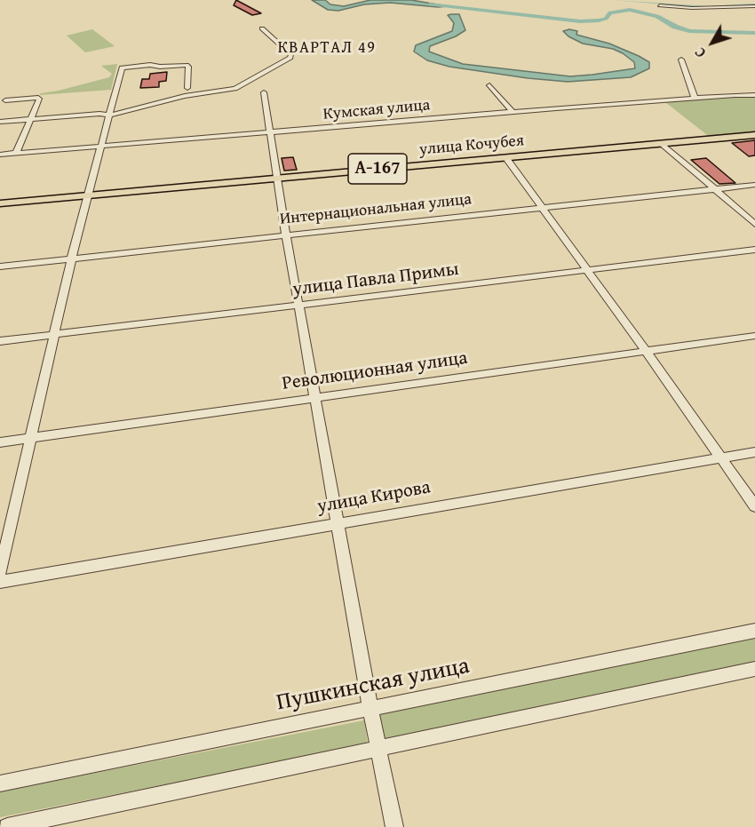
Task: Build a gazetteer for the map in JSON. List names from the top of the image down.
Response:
{
  "streets": {
    "main road": ["улица Кочубея", "А-167"],
    "street": [
      "Кумская улица",
      "Интернациональная улица",
      "улица Павла Примы",
      "Революционная улица",
      "улица Кирова",
      "Пушкинская улица"
    ]
  },
  "districts": ["КВАРТАЛ 49"],
  "north": "bottom left"
}
